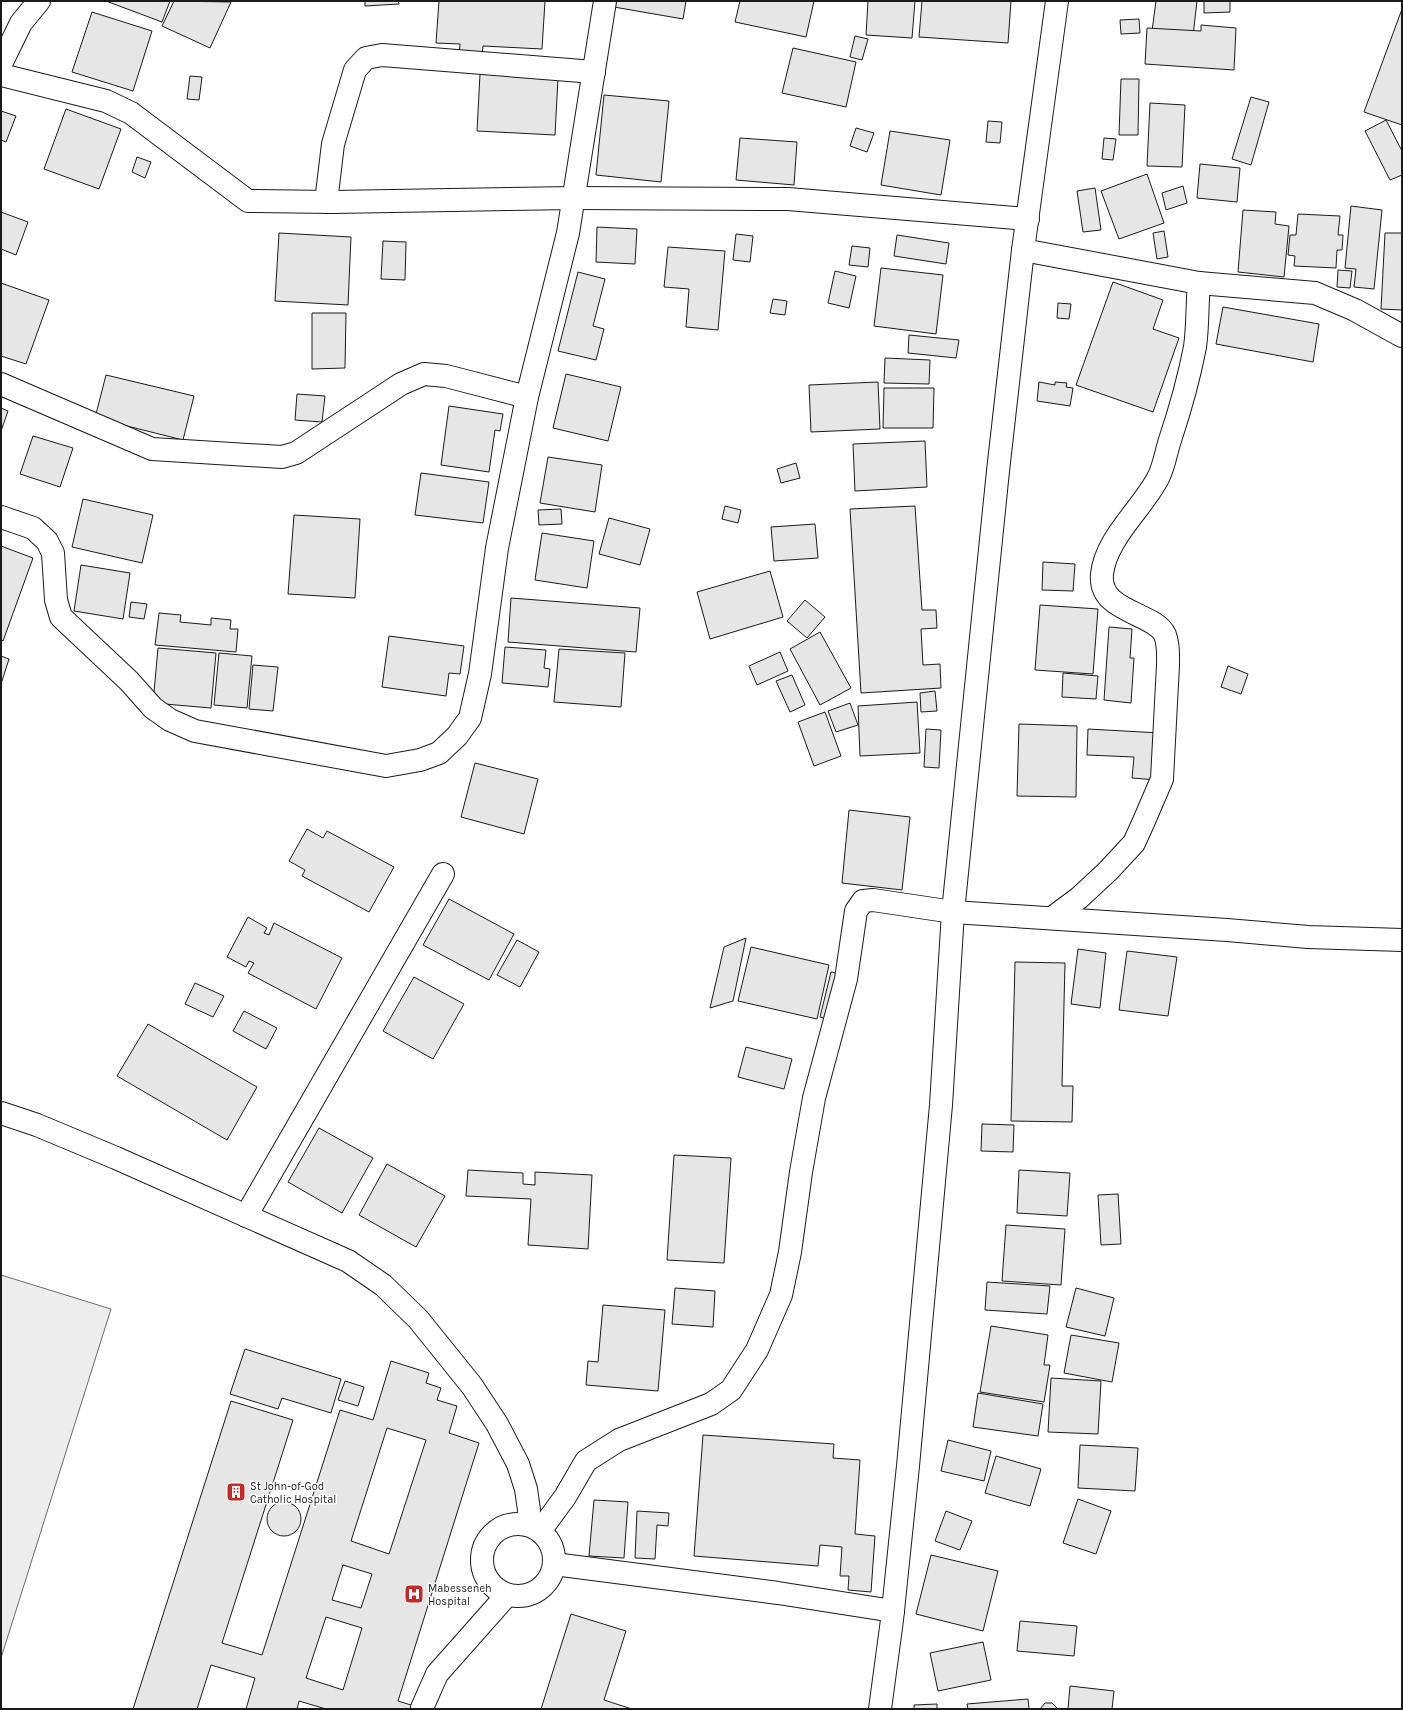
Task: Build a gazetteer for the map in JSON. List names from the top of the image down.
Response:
{
  "places": {
    "building": ["St John-of-God Catholic Hospital"],
    "hospital": ["Mabesseneh Hospital"]
  }
}
